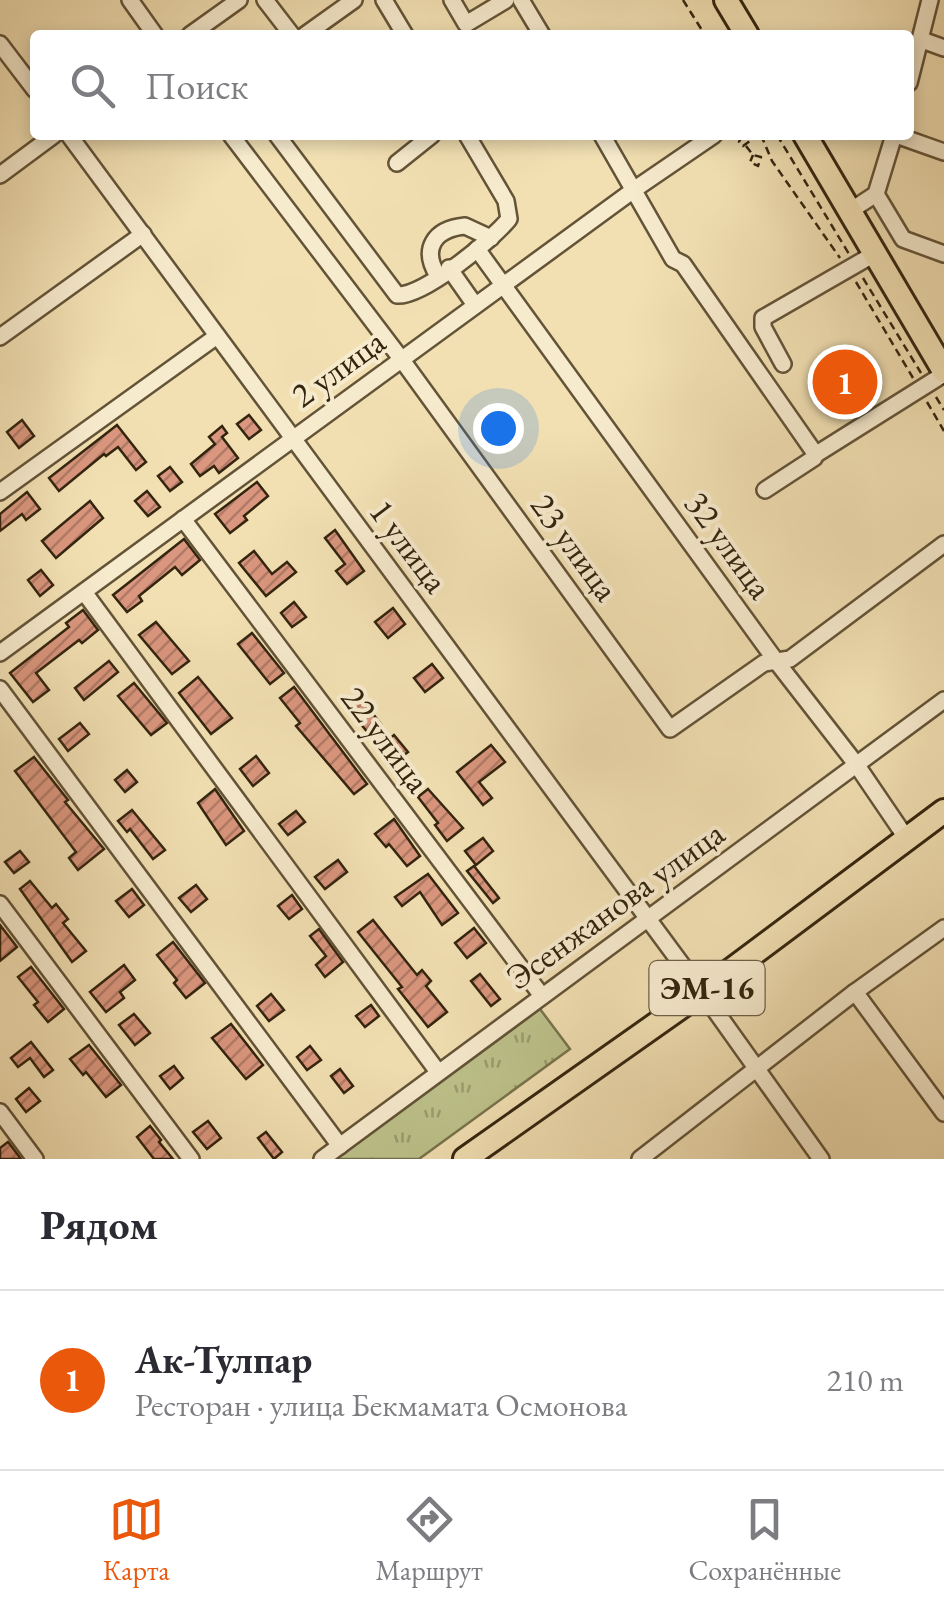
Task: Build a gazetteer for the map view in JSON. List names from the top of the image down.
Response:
{
  "streets": {
    "highway": ["ЭМ-16"],
    "street": [
      "2 улица",
      "32 улица",
      "1 улица",
      "23 улица",
      "22 улица",
      "Эсенжанова улица"
    ]
  },
  "crossings": [
    ["2 улица", "32 улица"],
    ["2 улица", "1 улица"],
    ["2 улица", "23 улица"],
    ["2 улица", "22 улица"],
    ["32 улица", "23 улица"],
    ["32 улица", "Эсенжанова улица"],
    ["32 улица", "ЭМ-16"],
    ["1 улица", "Эсенжанова улица"],
    ["1 улица", "ЭМ-16"],
    ["22 улица", "Эсенжанова улица"]
  ],
  "page": {
    "search": "Поиск",
    "pins": "1",
    "heading": "Рядом",
    "list": [
      {
        "mark": "1",
        "name": "Ак-Тулпар",
        "note": "Ресторан · улица Бекмамата Осмонова",
        "value": "210 m"
      }
    ],
    "nav": ["Карта", "Маршрут", "Сохранённые"]
  }
}
